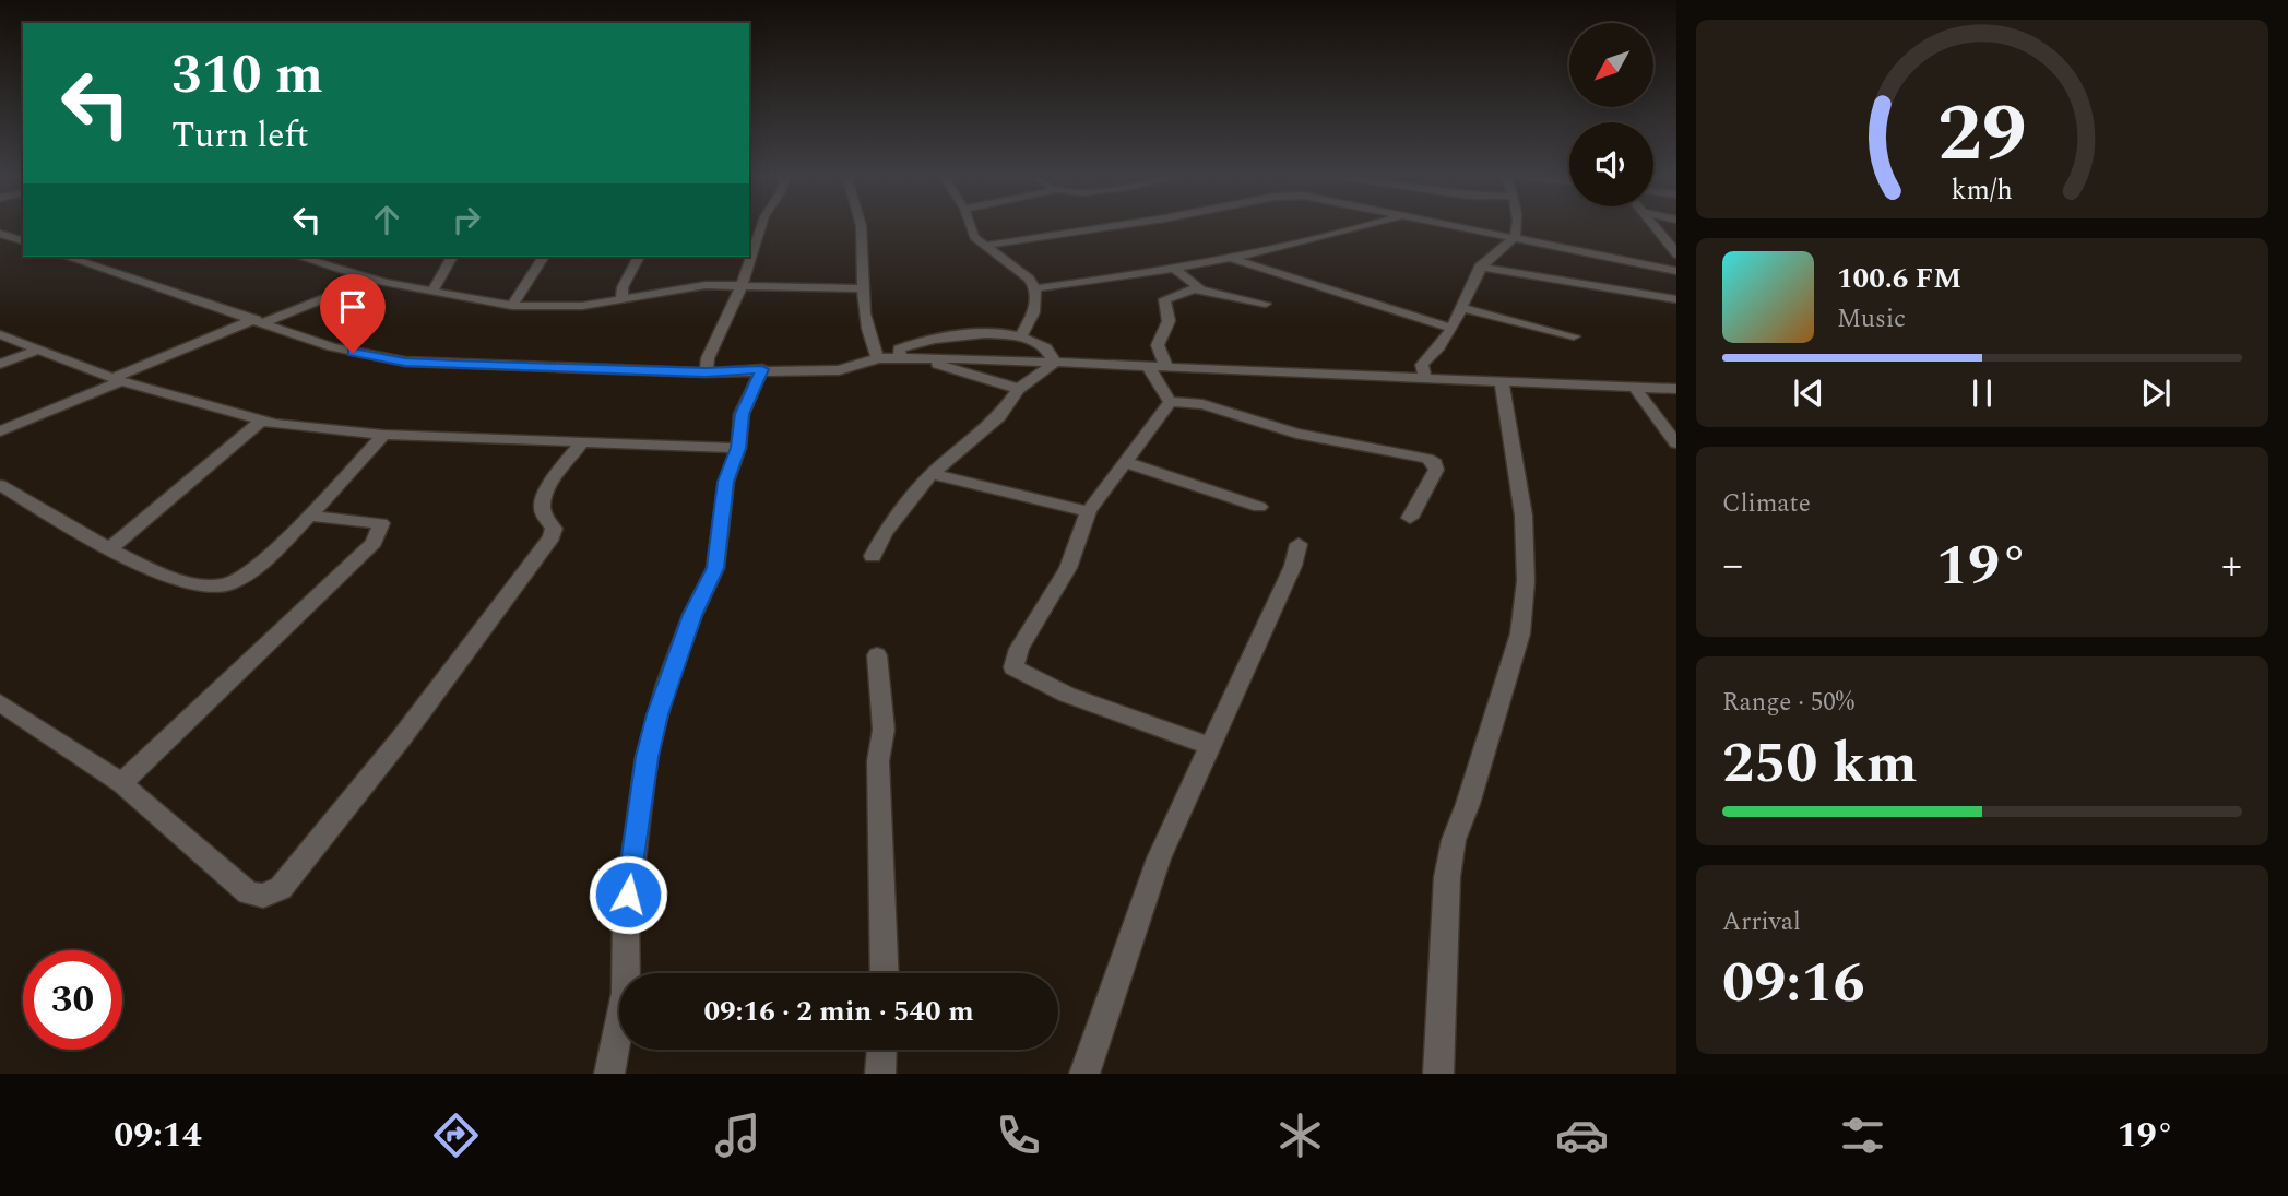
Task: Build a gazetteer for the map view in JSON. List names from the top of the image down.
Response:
{
  "north": "bottom left",
  "page": {
    "turn": ["310 m", "Turn left"],
    "song": ["100.6 FM", "Music"],
    "tile": [
      "Climate",
      ["Range · 50%", "250 km"],
      ["Arrival", "09:16"]
    ],
    "heat": ["−", "19°", "+"],
    "limit": "30",
    "trip": "09:16 · 2 min · 540 m",
    "tabs": ["09:14", "19°"],
    "gauge": ["29", "km/h"]
  }
}
